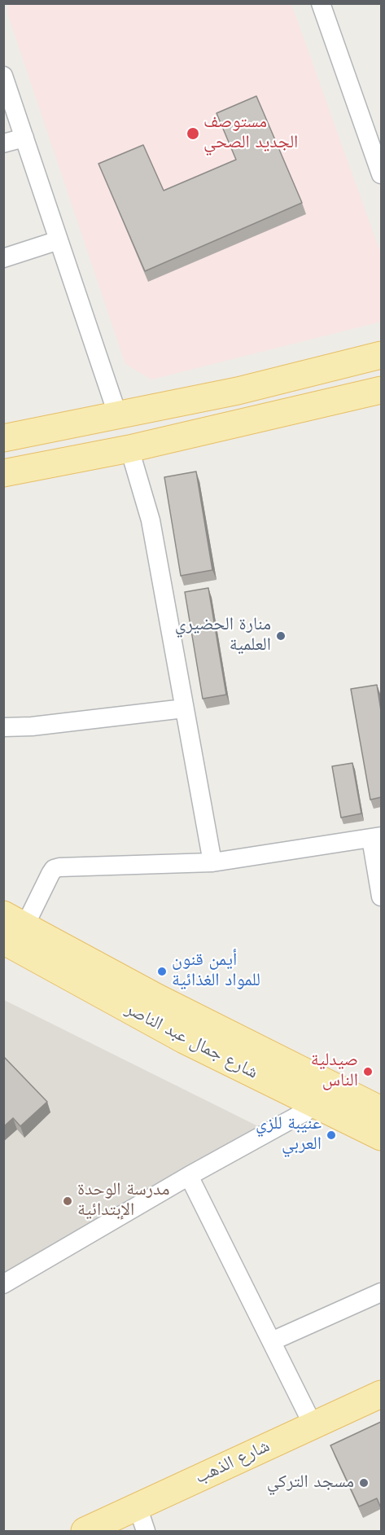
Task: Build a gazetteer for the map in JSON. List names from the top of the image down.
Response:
{
  "streets": {
    "main road": ["شارع جمال عبد الناصر", "شارع الذهب"]
  },
  "places": [
    "مستوصف الجديد الصحي",
    "منارة الحضيري العلمية",
    "أيمن قنون للمواد الغذائية",
    "صيدلية الناس",
    "عنيبة للزي العربي",
    "مدرسة الوحدة الإبتدائية",
    "مسجد التركي"
  ]
}
